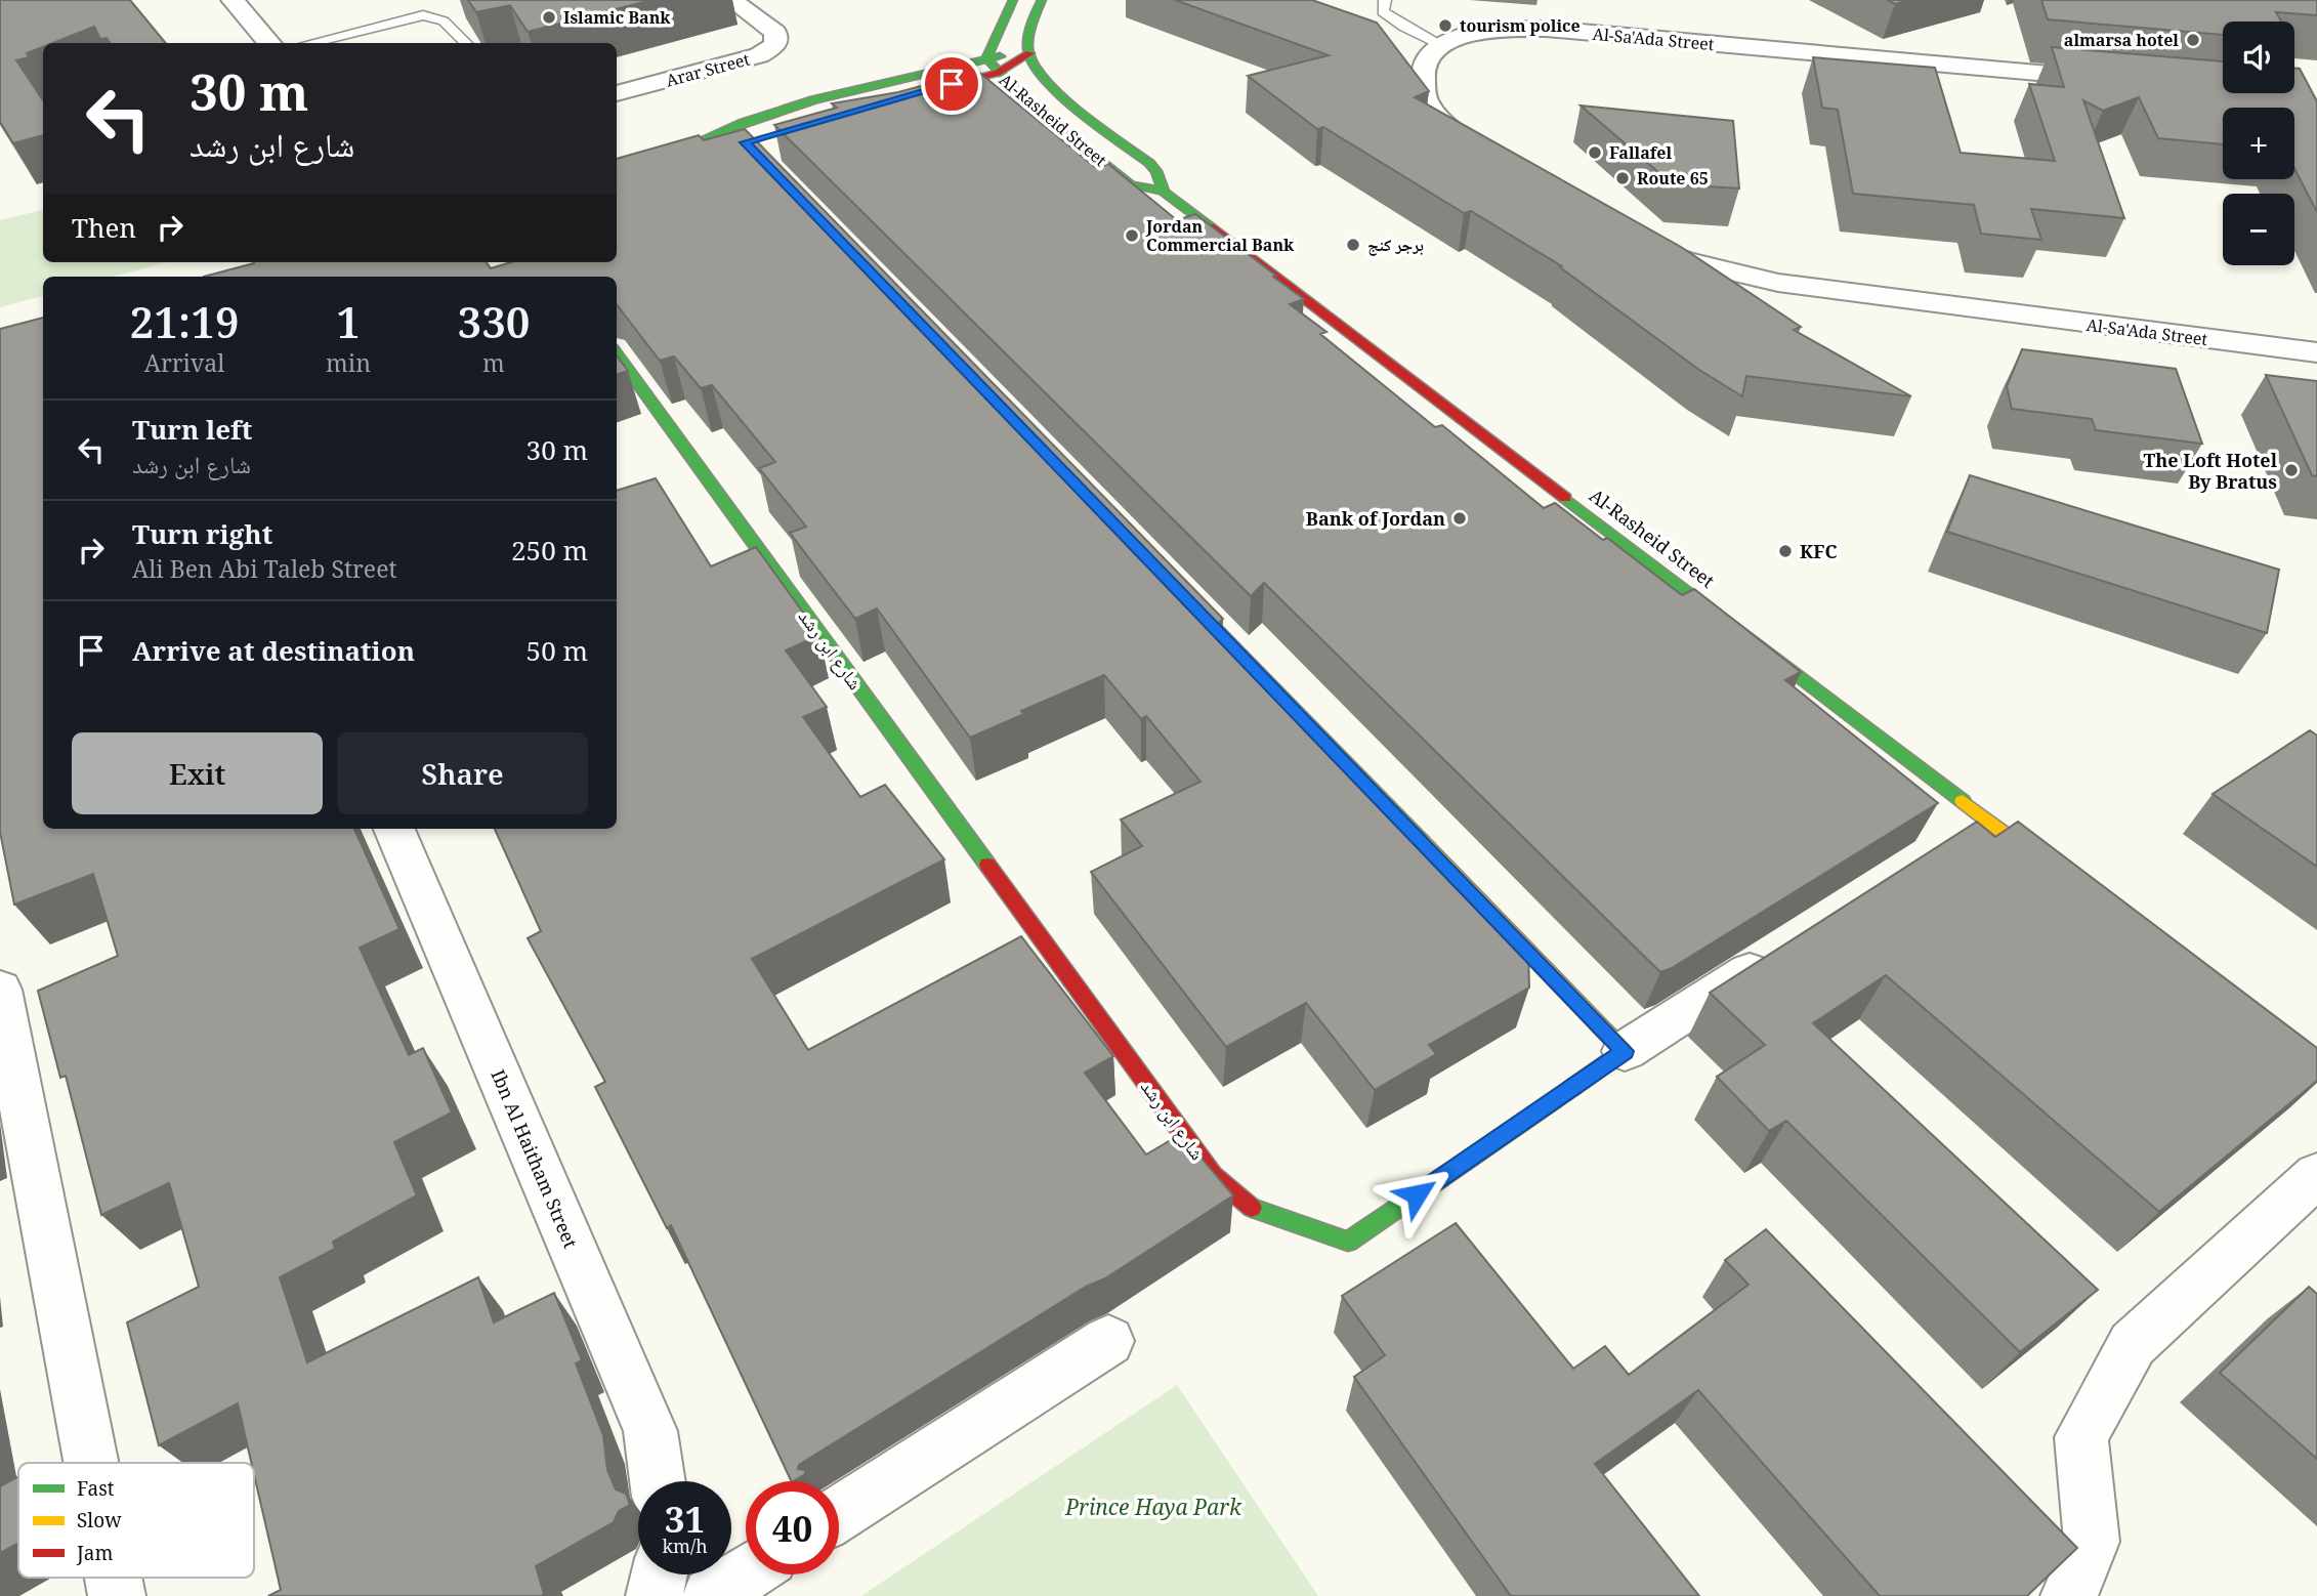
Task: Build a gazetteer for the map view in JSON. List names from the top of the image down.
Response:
{
  "streets": {
    "main road": ["Al-Rasheid Street", "شارع ابن رشد"],
    "street": ["Al-Sa'Ada Street", "Arar Street", "Ibn Al Haitham Street"]
  },
  "parks": ["Prince Haya Park"],
  "places": [
    "Islamic Bank",
    "tourism police",
    "almarsa hotel",
    "Fallafel",
    "Route 65",
    "Jordan Commercial Bank",
    "برجر كنج",
    "The Loft Hotel By Bratus",
    "Bank of Jordan",
    "KFC"
  ],
  "legend": ["Fast", "Slow", "Jam"],
  "page": {
    "map_buttons": ["+", "−"],
    "turn": ["30 m", "شارع ابن رشد"],
    "then": "Then",
    "eta": [
      "21:19",
      "Arrival",
      "1",
      "min",
      "330",
      "m"
    ],
    "list": [
      {
        "name": "Turn left",
        "note": "شارع ابن رشد",
        "value": "30 m"
      },
      {
        "name": "Turn right",
        "note": "Ali Ben Abi Taleb Street",
        "value": "250 m"
      },
      {
        "name": "Arrive at destination",
        "value": "50 m"
      }
    ],
    "buttons": ["Exit", "Share"],
    "speed": "31 km/h",
    "limit": "40"
  }
}
